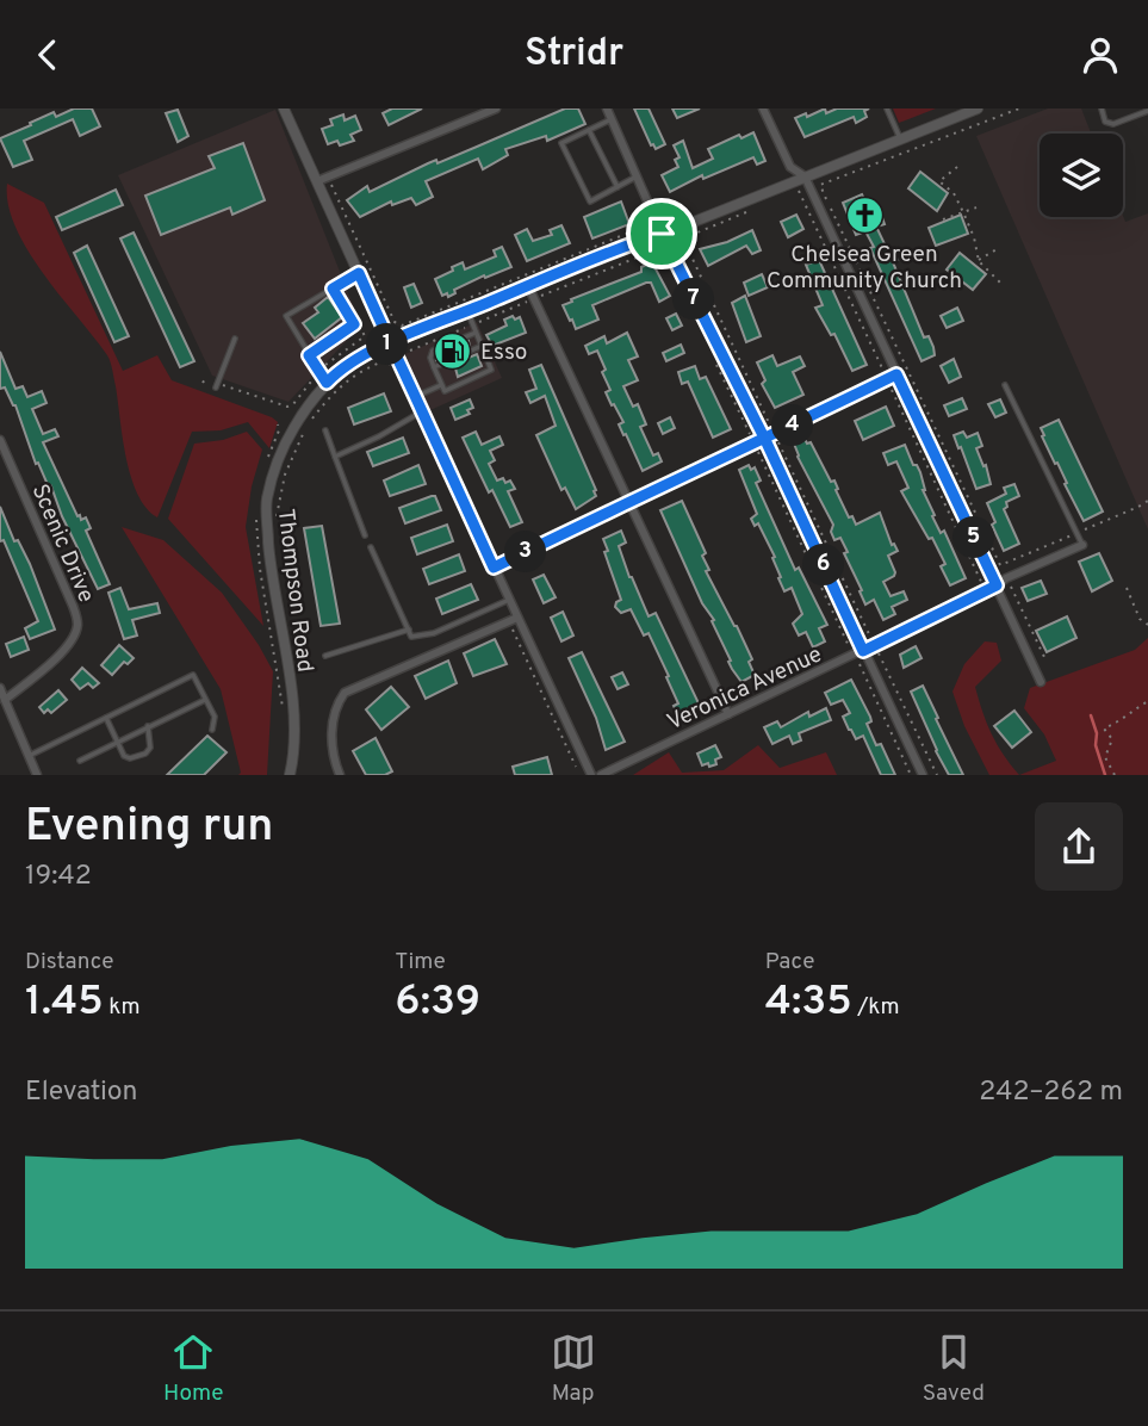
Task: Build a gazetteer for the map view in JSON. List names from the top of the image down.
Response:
{
  "streets": {
    "street": ["Scenic Drive", "Thompson Road", "Veronica Avenue"]
  },
  "places": {
    "church": ["Chelsea Green Community Church"],
    "fuel station": ["Esso"]
  },
  "page": {
    "header": "Stridr",
    "pins": [
      "7",
      "1",
      "4",
      "5",
      "3",
      "6"
    ],
    "heading": ["Evening run", "19:42"],
    "stats": [
      ["Distance", "1.45 km"],
      ["Time", "6:39"],
      ["Pace", "4:35 /km"]
    ],
    "chart": ["Elevation", "242–262 m"],
    "tabs": ["Home", "Map", "Saved"]
  }
}
